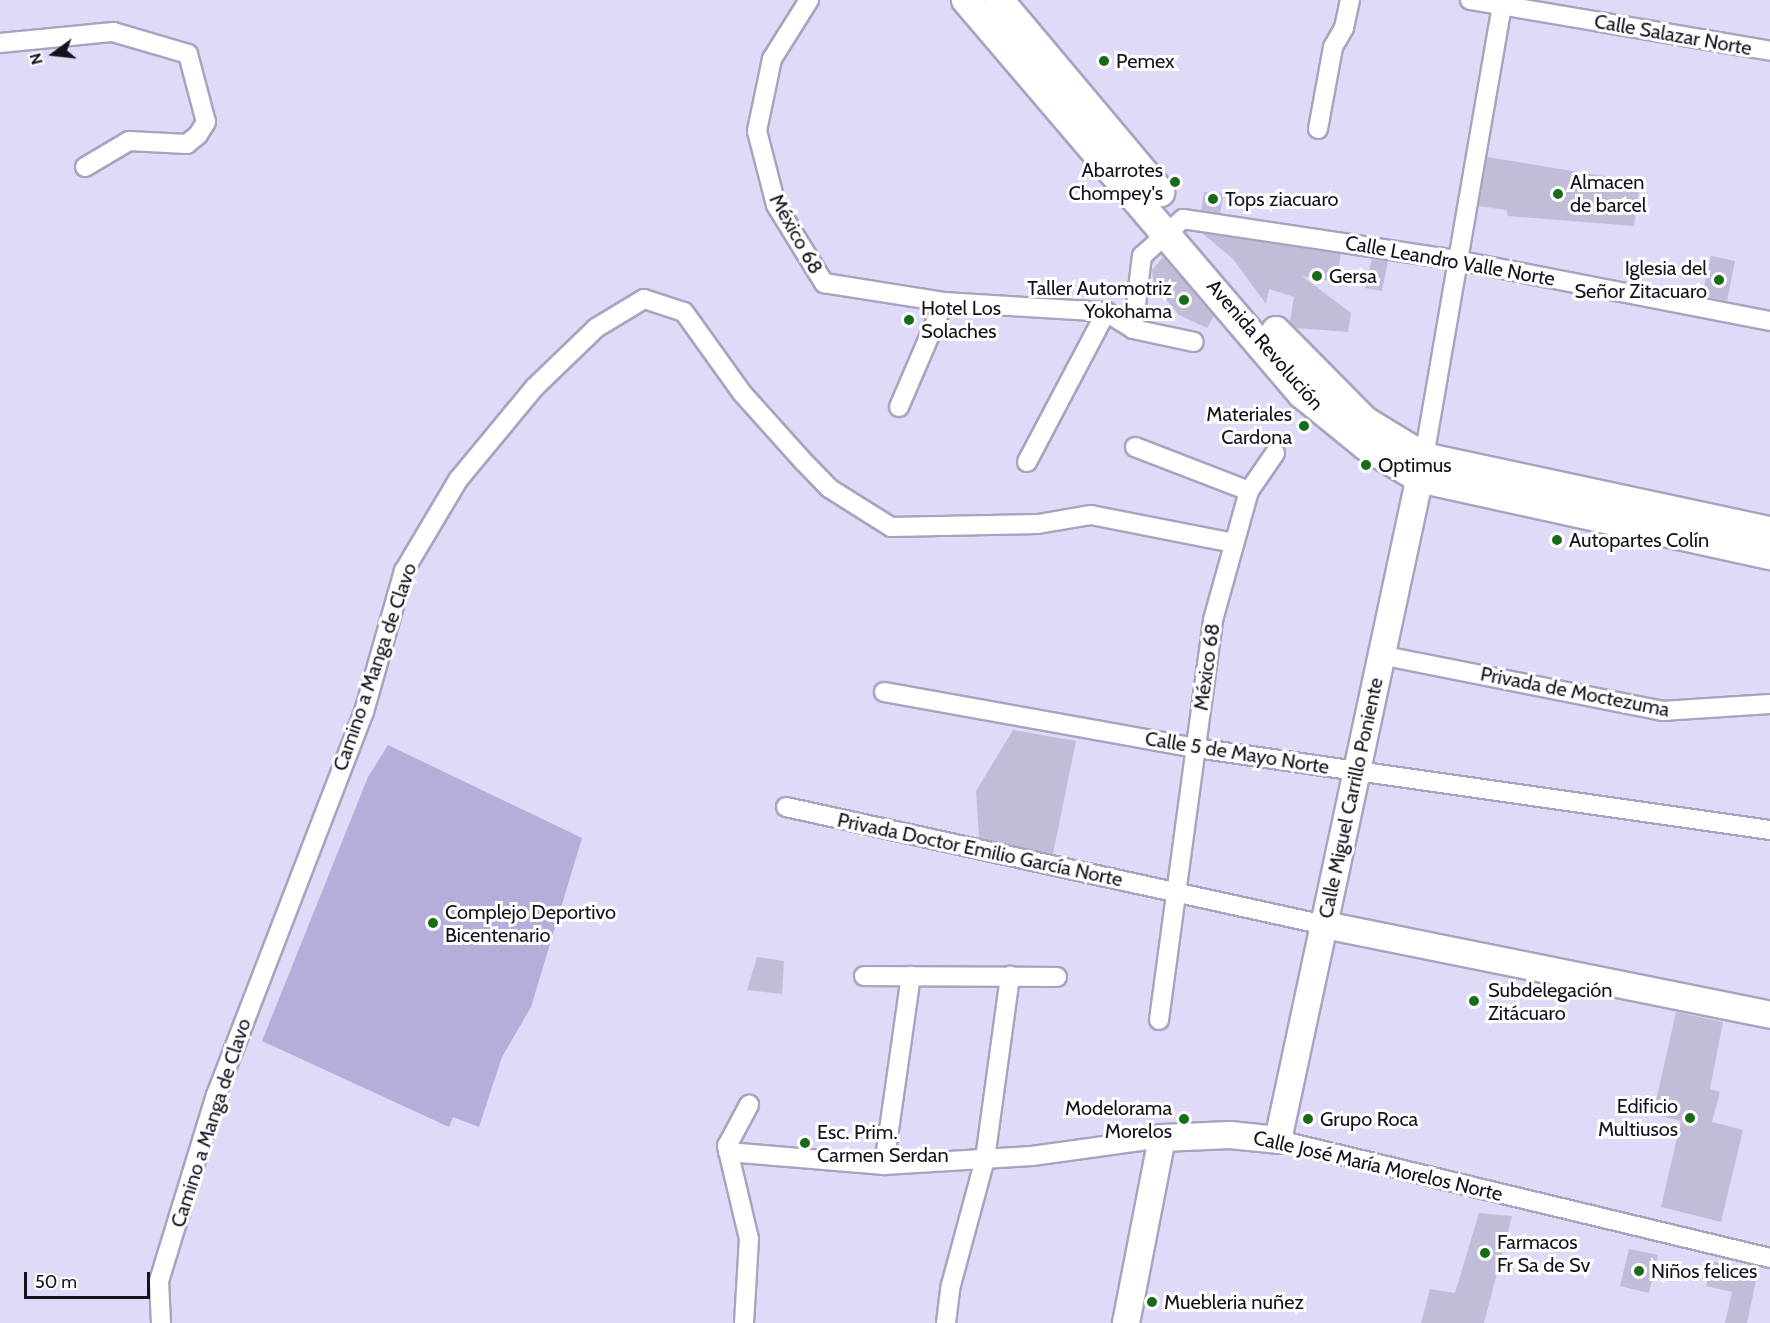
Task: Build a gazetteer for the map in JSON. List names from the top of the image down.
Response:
{
  "streets": {
    "main road": ["Avenida Revolución"],
    "street": [
      "Calle Salazar Norte",
      "México 68",
      "Calle Leandro Valle Norte",
      "Camino a Manga de Clavo",
      "Privada de Moctezuma",
      "Calle 5 de Mayo Norte",
      "Calle Miguel Carrillo Poniente",
      "Privada Doctor Emilio García Norte",
      "Calle José María Morelos Norte"
    ]
  },
  "crossings": [
    ["México 68", "Camino a Manga de Clavo"],
    ["México 68", "Calle 5 de Mayo Norte"],
    ["México 68", "Privada Doctor Emilio García Norte"],
    ["Calle Leandro Valle Norte", "Avenida Revolución"],
    ["Avenida Revolución", "Calle Miguel Carrillo Poniente"],
    ["Privada de Moctezuma", "Calle Miguel Carrillo Poniente"],
    ["Calle 5 de Mayo Norte", "Calle Miguel Carrillo Poniente"],
    ["Calle Miguel Carrillo Poniente", "Privada Doctor Emilio García Norte"],
    ["Calle Miguel Carrillo Poniente", "Calle José María Morelos Norte"]
  ],
  "places": [
    "Pemex",
    "Abarrotes Chompey's",
    "Almacen de barcel",
    "Tops ziacuaro",
    "Gersa",
    "Iglesia del Señor Zitacuaro",
    "Taller Automotriz Yokohama",
    "Hotel Los Solaches",
    "Materiales Cardona",
    "Optimus",
    "Autopartes Colín",
    "Complejo Deportivo Bicentenario",
    "Subdelegación Zitácuaro",
    "Edificio Multiusos",
    "Modelorama Morelos",
    "Grupo Roca",
    "Esc. Prim. Carmen Serdan",
    "Farmacos Fr Sa de Sv",
    "Niños felices",
    "Muebleria nuñez"
  ],
  "scale_bar": "50 m",
  "north": "left"
}
